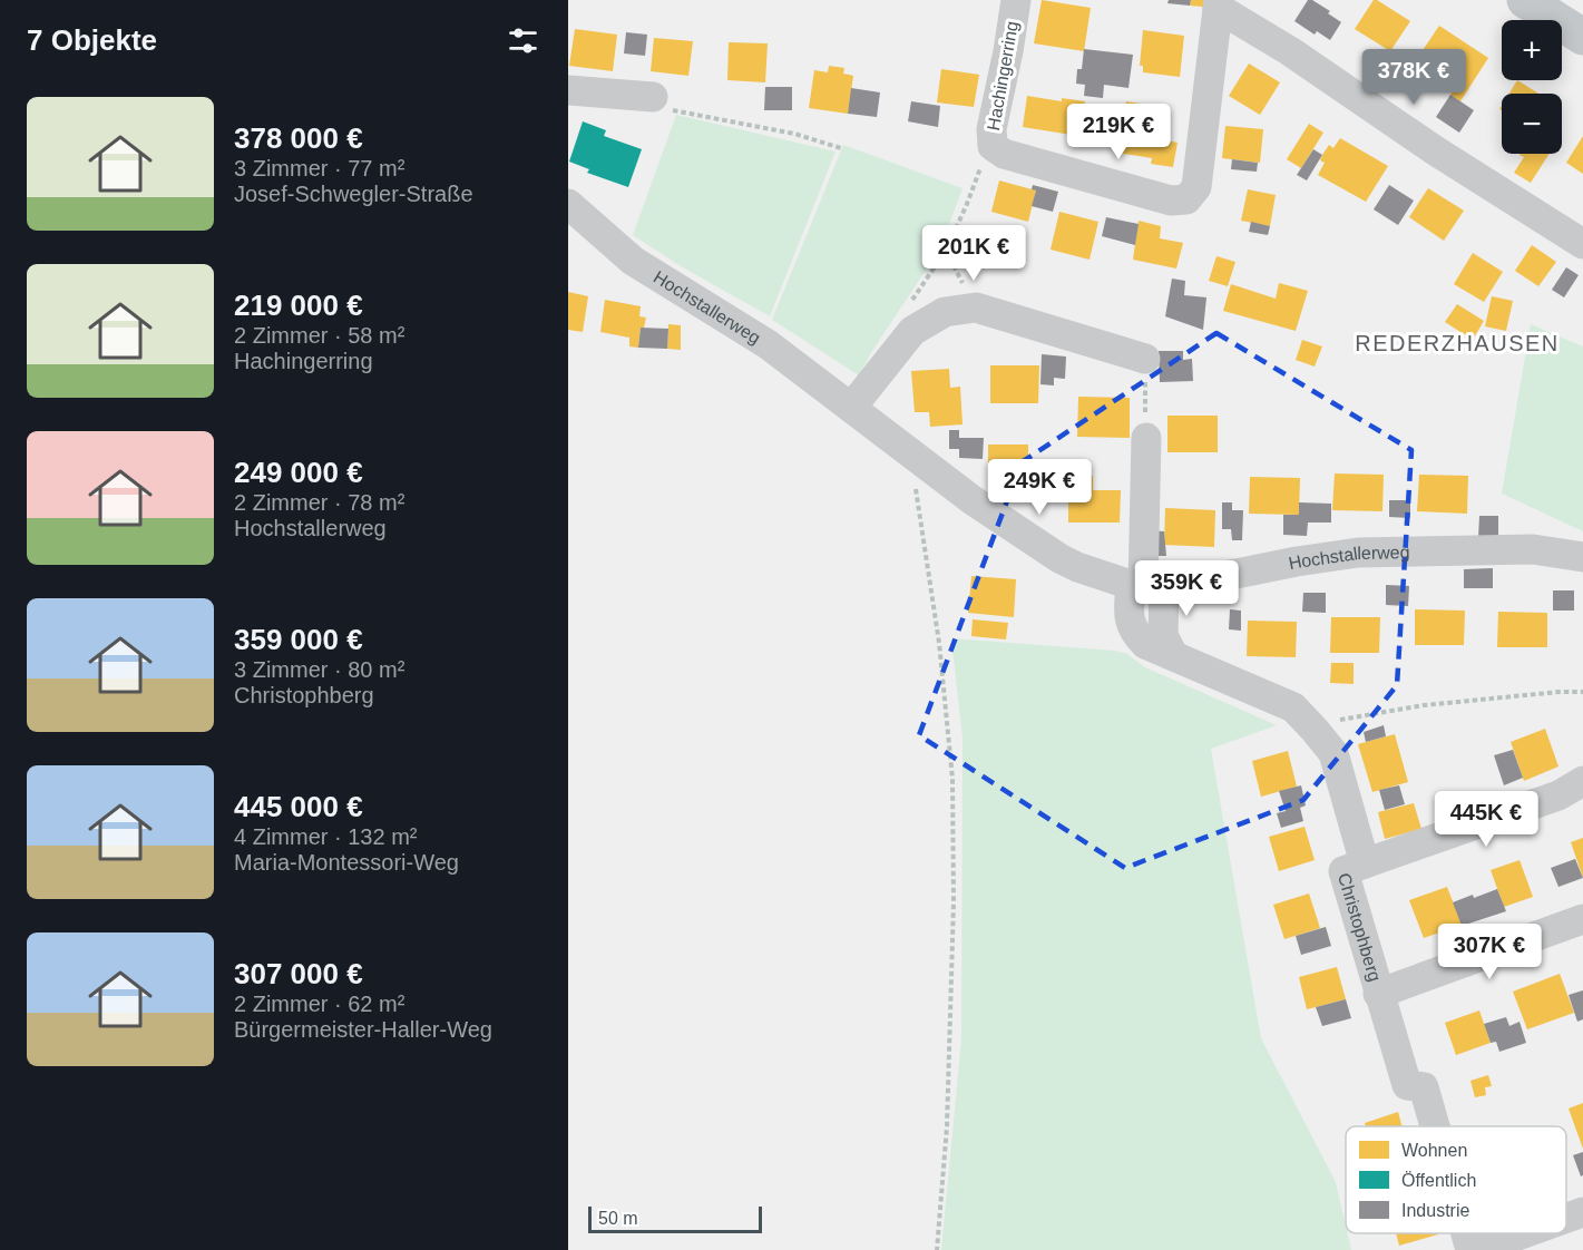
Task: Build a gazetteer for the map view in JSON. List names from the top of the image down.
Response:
{
  "streets": {
    "street": ["Hachingerring", "Hochstallerweg", "Christophberg"]
  },
  "crossings": [
    ["Hochstallerweg", "Christophberg"]
  ],
  "districts": ["REDERZHAUSEN"],
  "legend": ["Wohnen", "Öffentlich", "Industrie"],
  "scale_bar": "50 m",
  "page": {
    "heading": "7 Objekte",
    "map_buttons": ["+", "−"],
    "price": [
      "378K €",
      "219K €",
      "201K €",
      "249K €",
      "359K €",
      "445K €",
      "307K €"
    ],
    "list": [
      {
        "name": "378 000 €",
        "note": "3 Zimmer · 77 m² · Josef-Schwegler-Straße"
      },
      {
        "name": "219 000 €",
        "note": "2 Zimmer · 58 m² · Hachingerring"
      },
      {
        "name": "249 000 €",
        "note": "2 Zimmer · 78 m² · Hochstallerweg"
      },
      {
        "name": "359 000 €",
        "note": "3 Zimmer · 80 m² · Christophberg"
      },
      {
        "name": "445 000 €",
        "note": "4 Zimmer · 132 m² · Maria-Montessori-Weg"
      },
      {
        "name": "307 000 €",
        "note": "2 Zimmer · 62 m² · Bürgermeister-Haller-Weg"
      }
    ],
    "scale": "50 m"
  }
}
